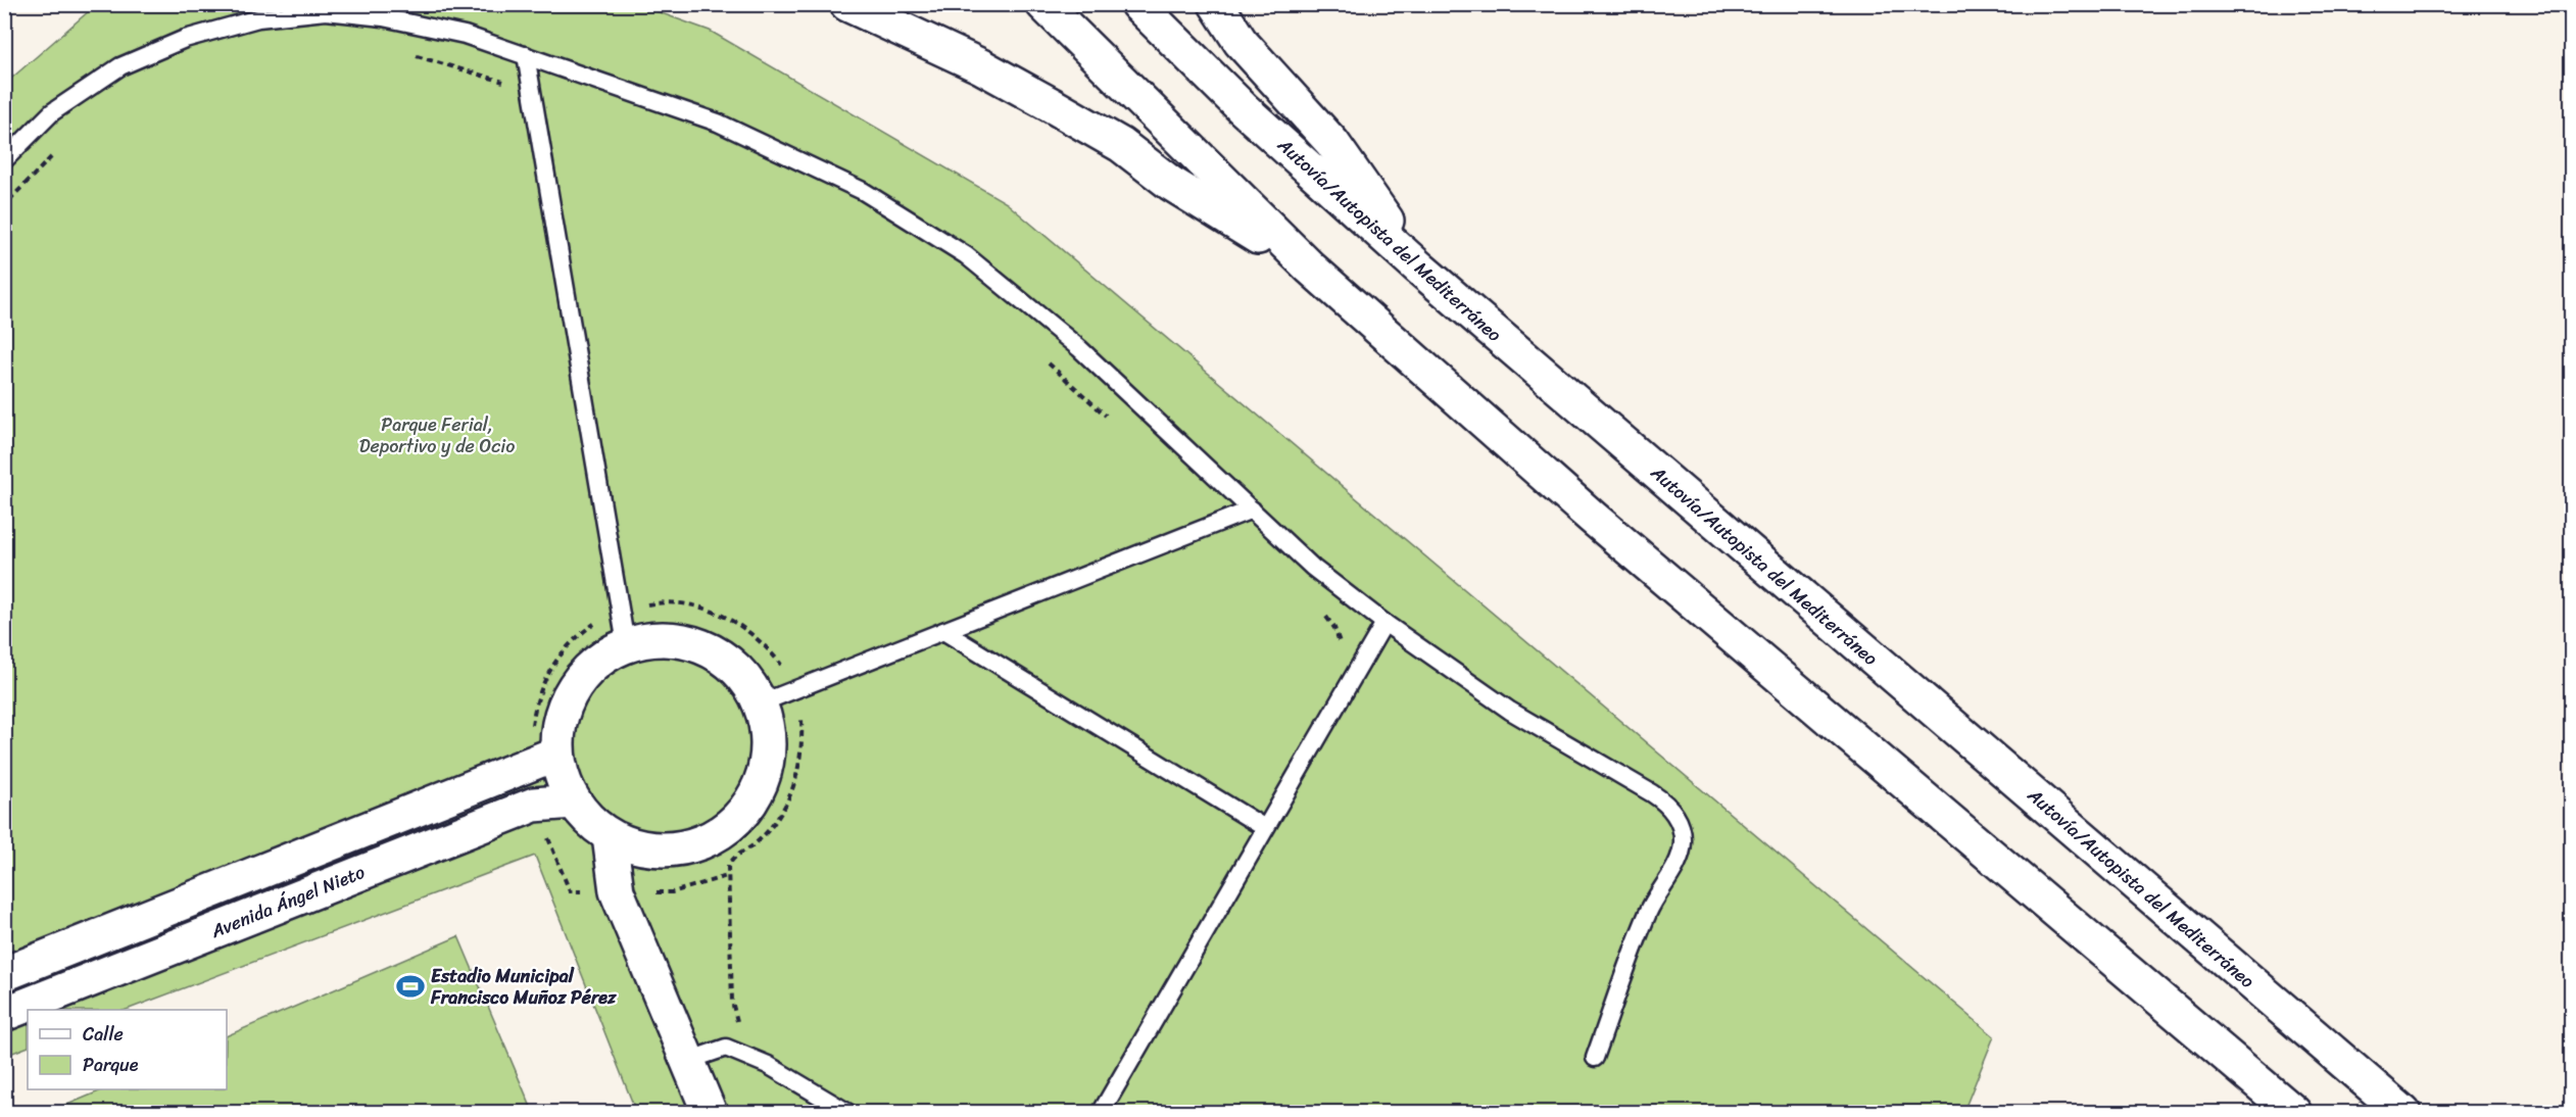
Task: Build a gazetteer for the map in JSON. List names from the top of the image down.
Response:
{
  "streets": {
    "main road": ["Autovía/Autopista del Mediterráneo", "Avenida Ángel Nieto"]
  },
  "parks": ["Parque Ferial, Deportivo y de Ocio"],
  "places": {
    "sports": ["Estadio Municipal Francisco Muñoz Pérez"]
  },
  "legend": ["Calle", "Parque"]
}
